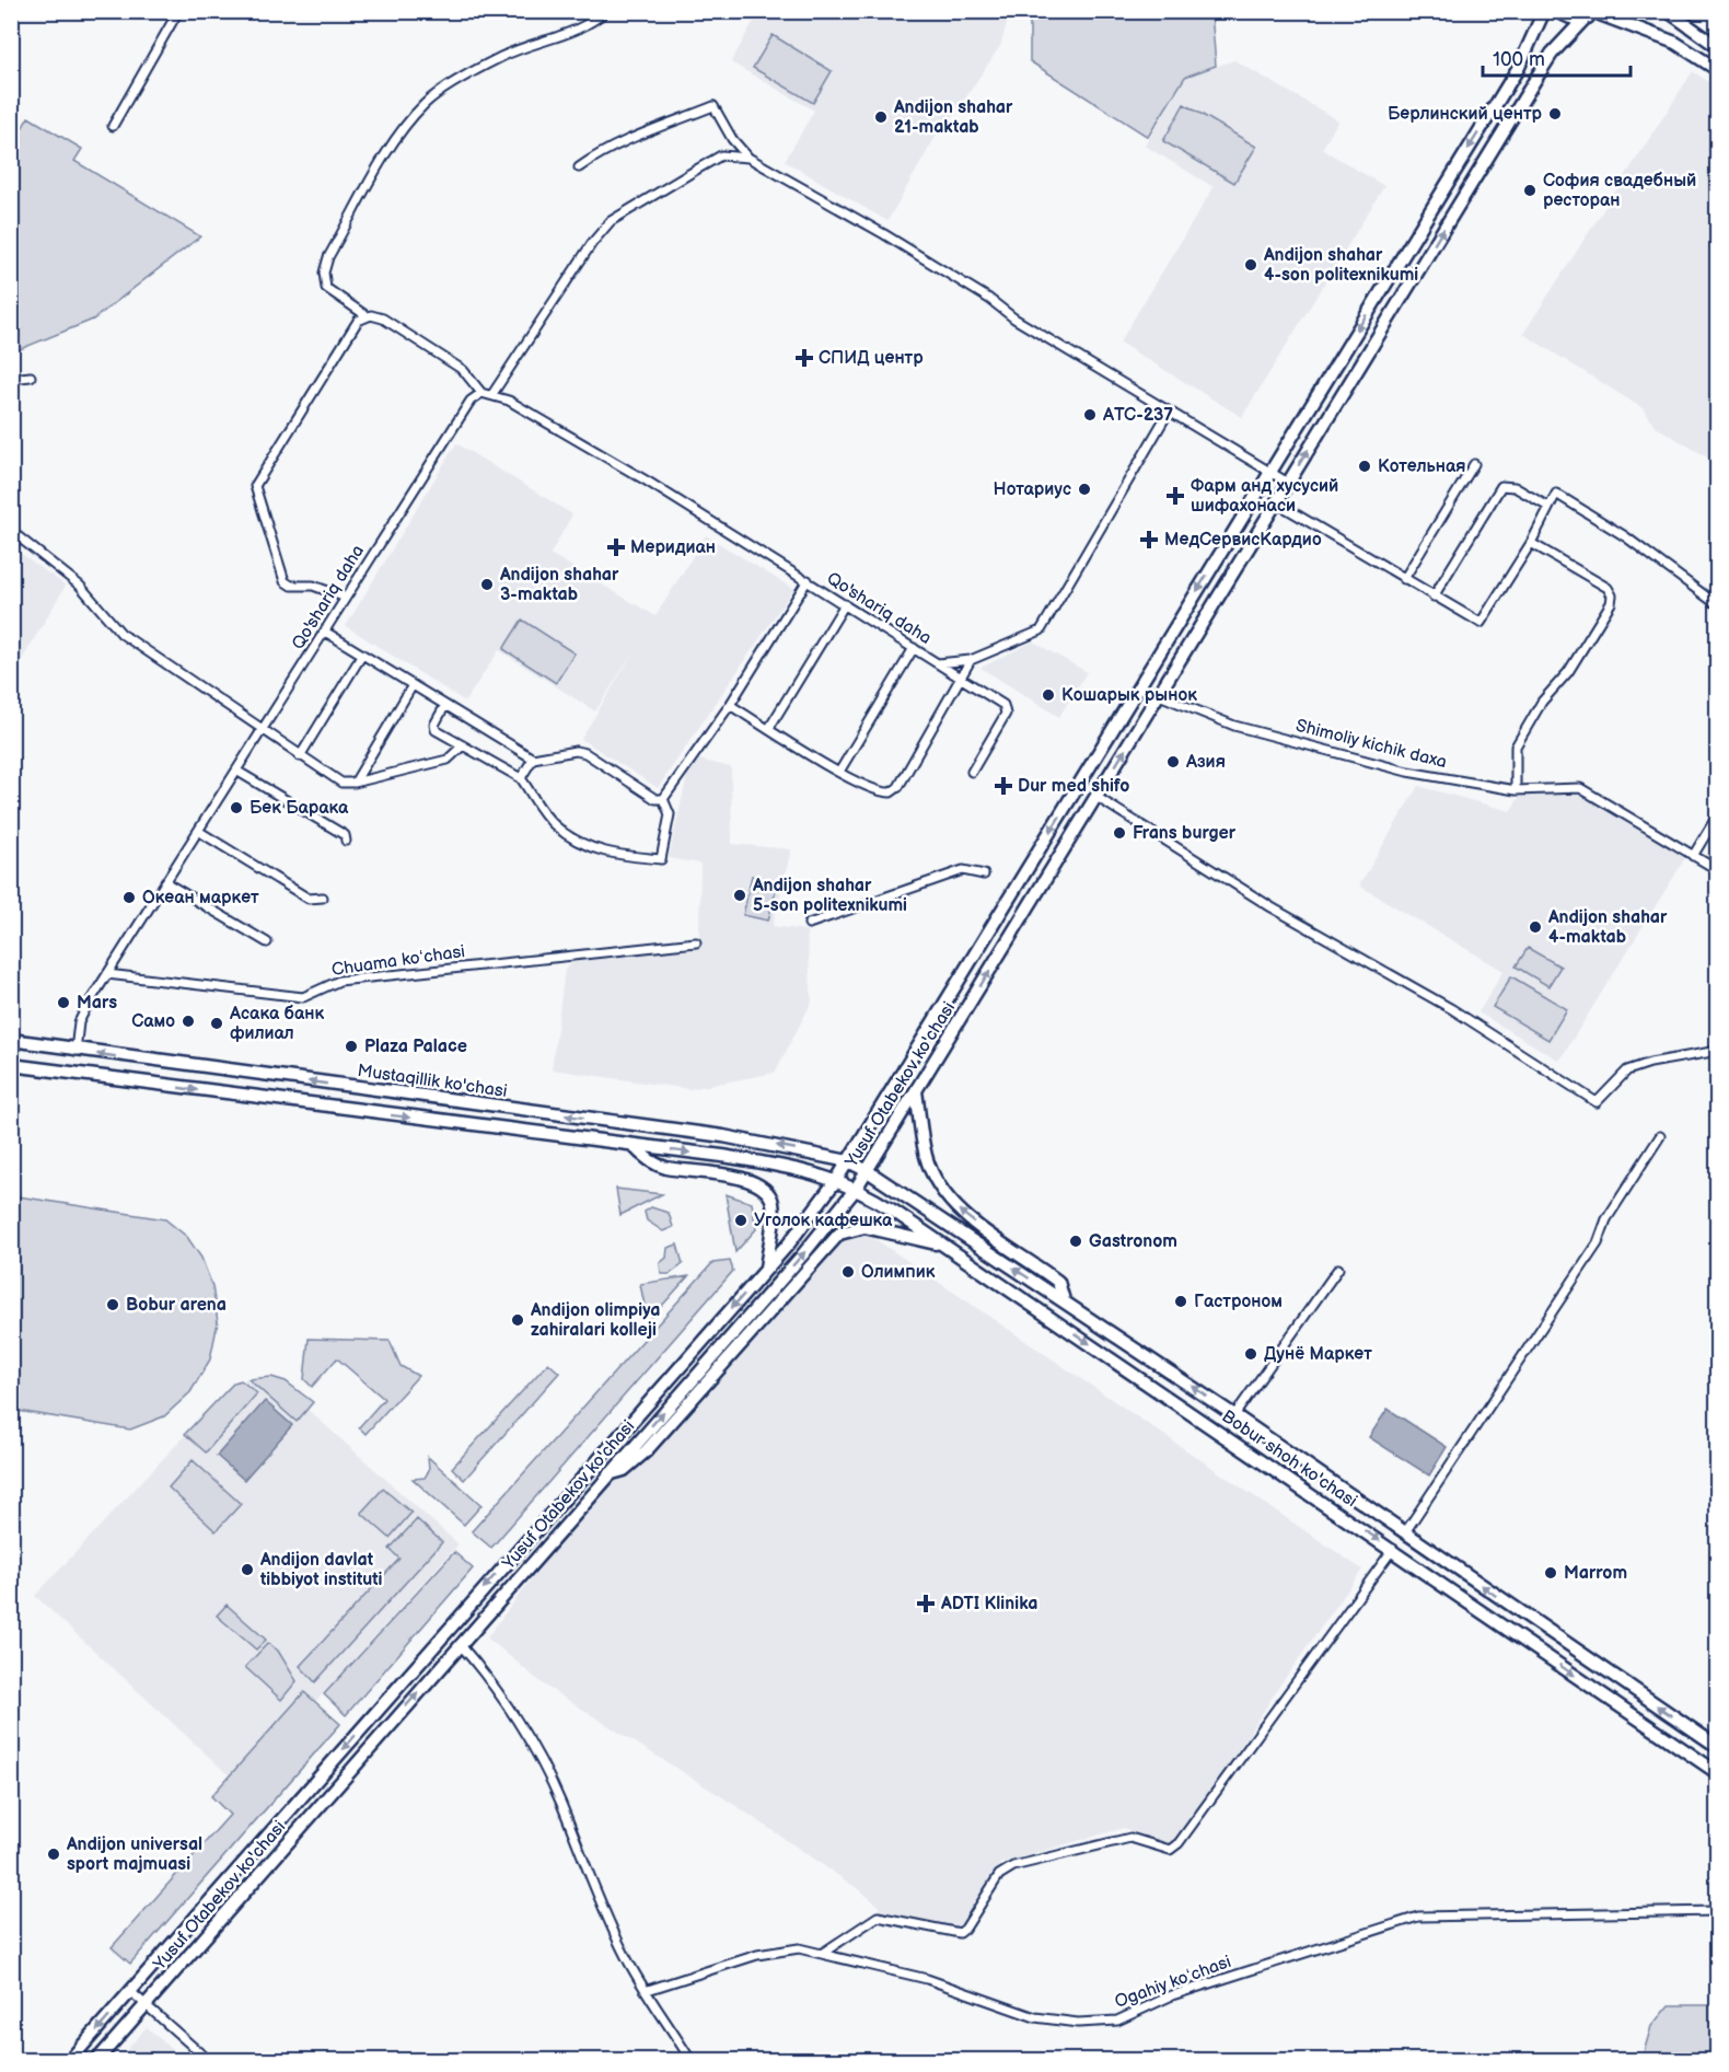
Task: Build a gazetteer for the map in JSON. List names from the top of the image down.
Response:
{
  "streets": {
    "main road": ["Mustaqillik ko'chasi", "Yusuf Otabekov ko'chasi", "Bobur shoh ko'chasi"],
    "street": [
      "Qo'shariq daha",
      "Shimoliy kichik daxa",
      "Chuama koʻchasi",
      "Ogahiy koʻchasi"
    ]
  },
  "crossings": [
    ["Qo'shariq daha", "Chuama koʻchasi"],
    ["Qo'shariq daha", "Mustaqillik ko'chasi"],
    ["Shimoliy kichik daxa", "Yusuf Otabekov ko'chasi"],
    ["Mustaqillik ko'chasi", "Yusuf Otabekov ko'chasi"],
    ["Mustaqillik ko'chasi", "Bobur shoh ko'chasi"],
    ["Yusuf Otabekov ko'chasi", "Bobur shoh ko'chasi"]
  ],
  "places": {
    "other": [
      "Берлинский центр",
      "Andijon shahar 21-maktab",
      "София свадебный ресторан",
      "Andijon shahar 4-son politexnikumi",
      "АТС-237",
      "Котельная",
      "Нотариус",
      "Andijon shahar 3-maktab",
      "Кошарык рынок",
      "Азия",
      "Бек Барака",
      "Frans burger",
      "Andijon shahar 5-son politexnikumi",
      "Океан маркет",
      "Andijon shahar 4-maktab",
      "Mars",
      "Само",
      "Асака банк филиал",
      "Plaza Palace",
      "Уголок кафешка",
      "Gastronom",
      "Олимпик",
      "Гастроном",
      "Bobur arena",
      "Andijon olimpiya zahiralari kolleji",
      "Дунё Маркет",
      "Andijon davlat tibbiyot instituti",
      "Marrom",
      "Andijon universal sport majmuasi"
    ],
    "health": [
      "СПИД центр",
      "Фарм анд хусусий шифахонаси",
      "МедСервисКардио",
      "Меридиан",
      "Dur med shifo",
      "ADTI Klinika"
    ]
  },
  "scale_bar": "100 m"
}
